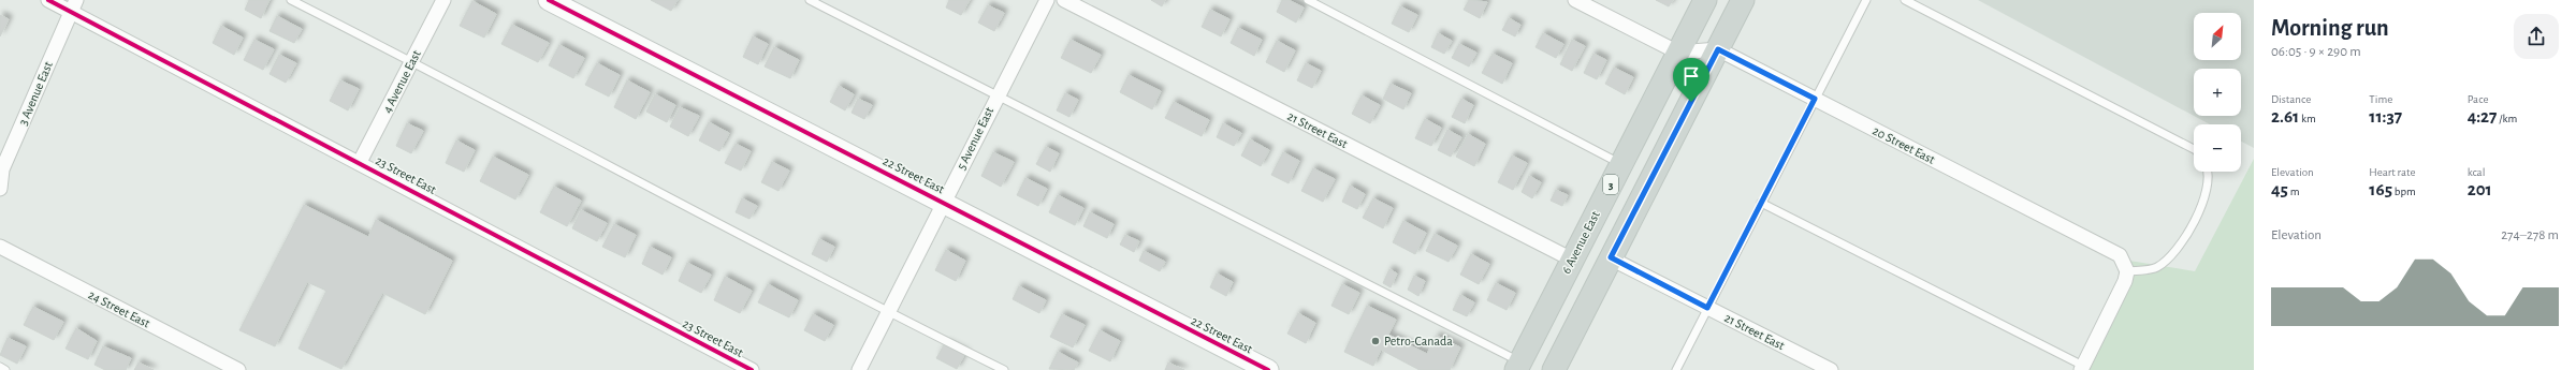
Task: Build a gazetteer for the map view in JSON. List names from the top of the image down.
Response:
{
  "streets": {
    "main road": ["3", "6 Avenue East"],
    "street": [
      "4 Avenue East",
      "3 Avenue East",
      "21 Street East",
      "5 Avenue East",
      "20 Street East",
      "23 Street East",
      "22 Street East",
      "24 Street East"
    ]
  },
  "crossings": [
    ["4 Avenue East", "23 Street East"],
    ["3 Avenue East", "23 Street East"],
    ["21 Street East", "6 Avenue East"],
    ["5 Avenue East", "22 Street East"]
  ],
  "places": ["Petro-Canada"],
  "north": "top right",
  "page": {
    "heading": ["Morning run", "06:05 · 9 × 290 m"],
    "map_buttons": ["+", "−"],
    "stats": [
      ["Distance", "2.61 km"],
      ["Time", "11:37"],
      ["Pace", "4:27 /km"],
      ["Elevation", "45 m"],
      ["Heart rate", "165 bpm"],
      ["kcal", "201"]
    ],
    "chart": ["Elevation", "274–278 m"]
  }
}
